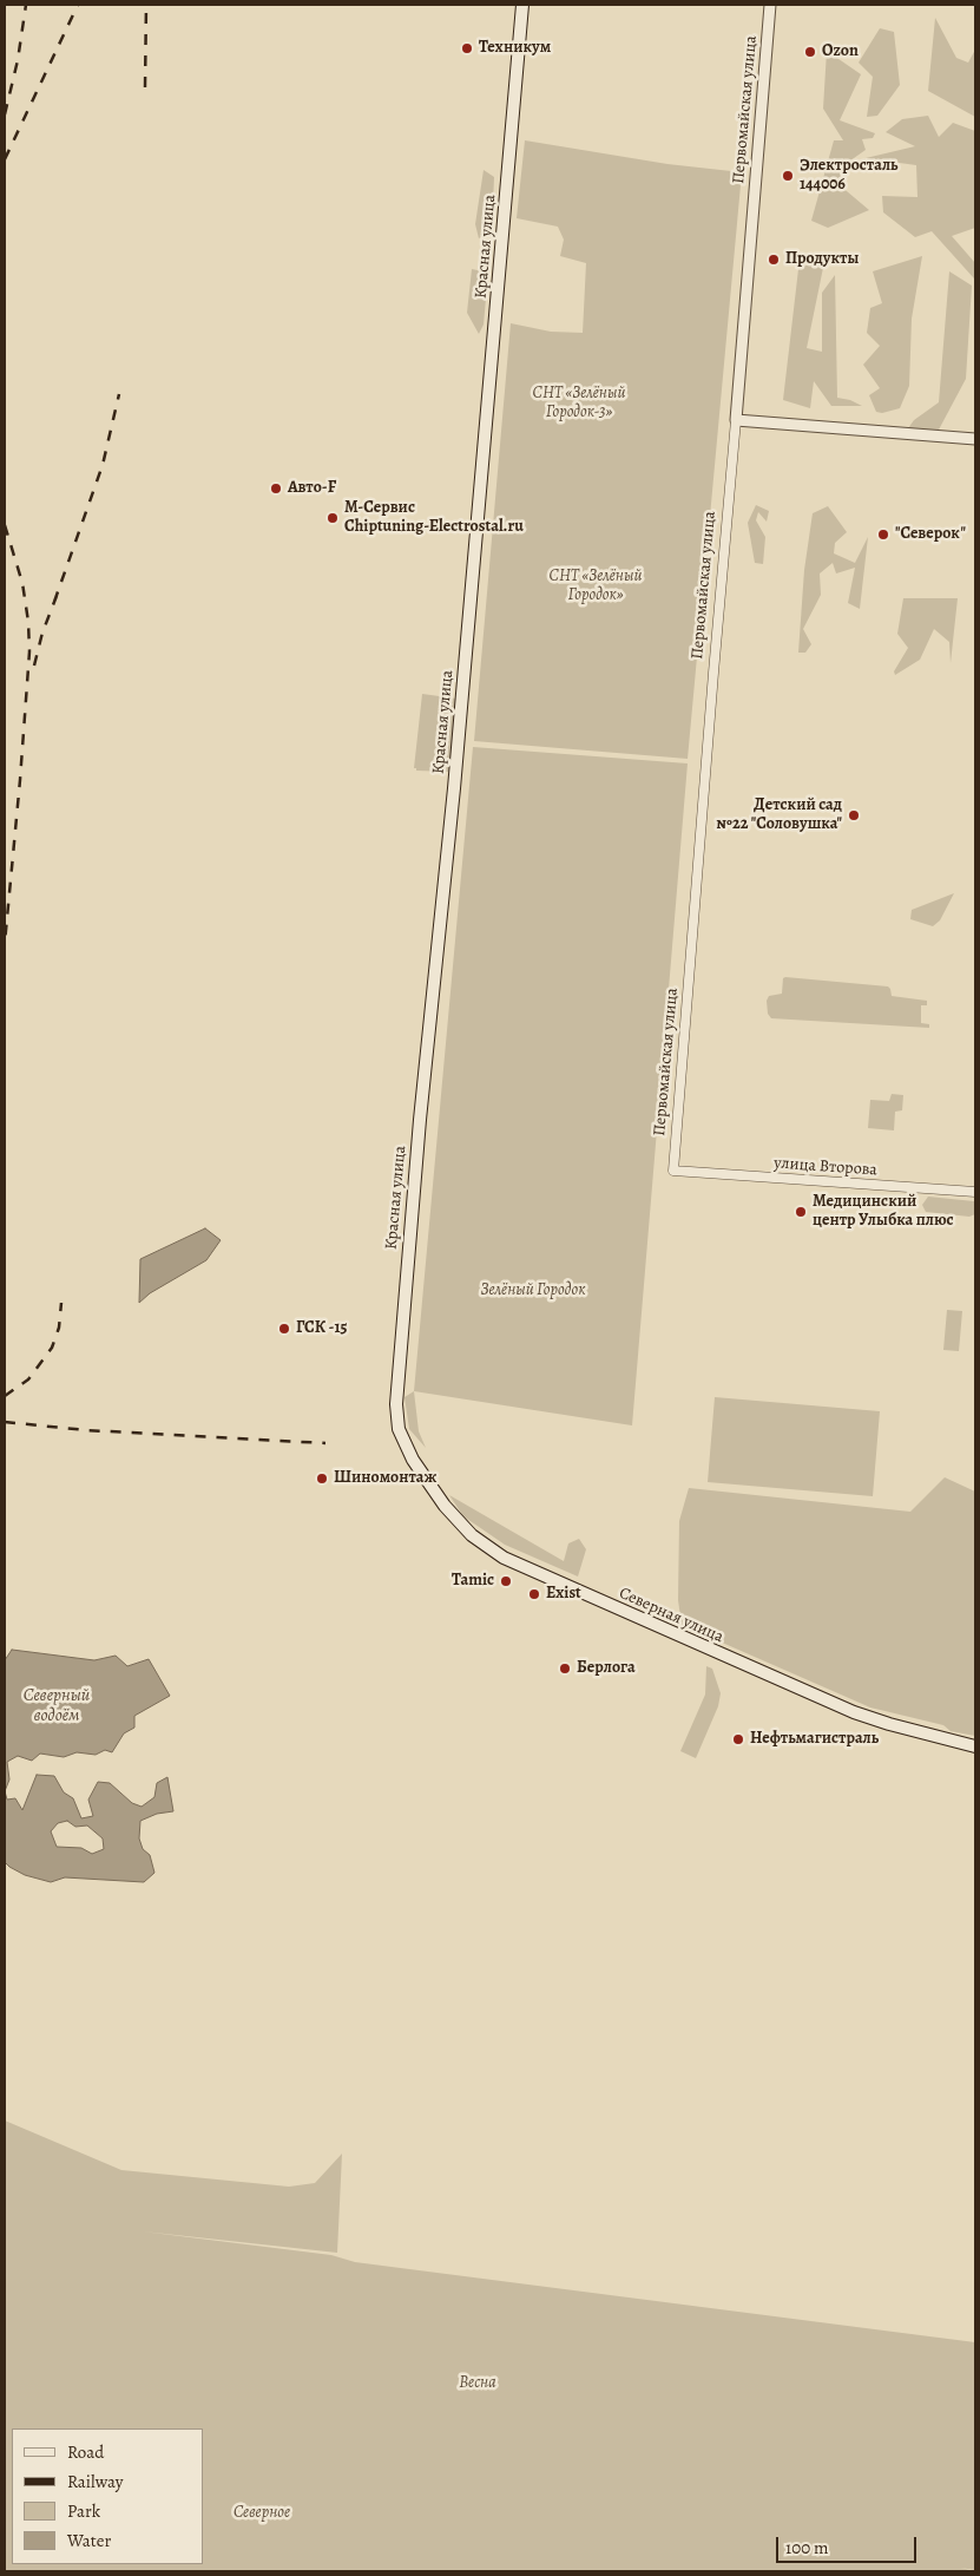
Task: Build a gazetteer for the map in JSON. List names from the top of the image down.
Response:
{
  "streets": {
    "main road": ["Красная улица", "Северная улица"],
    "street": ["Первомайская улица", "улица Второва"]
  },
  "crossings": [
    ["Первомайская улица", "улица Второва"],
    ["Красная улица", "Северная улица"]
  ],
  "water": ["Северный водоём"],
  "parks": [
    "СНТ «Зелёный Городок-3»",
    "СНТ «Зелёный Городок»",
    "Зелёный Городок",
    "Весна",
    "Северное"
  ],
  "places": [
    "Техникум",
    "Ozon",
    "Электросталь 144006",
    "Продукты",
    "Авто-F",
    "M-Сервис Chiptuning-Electrostal.ru",
    "\"Северок\"",
    "Детский сад №22 \"Соловушка\"",
    "Медицинский центр Улыбка плюс",
    "ГСК -15",
    "Шиномонтаж",
    "Tamic",
    "Exist",
    "Берлога",
    "Нефтьмагистраль"
  ],
  "legend": [
    "Road",
    "Railway",
    "Park",
    "Water"
  ],
  "scale_bar": "100 m"
}
